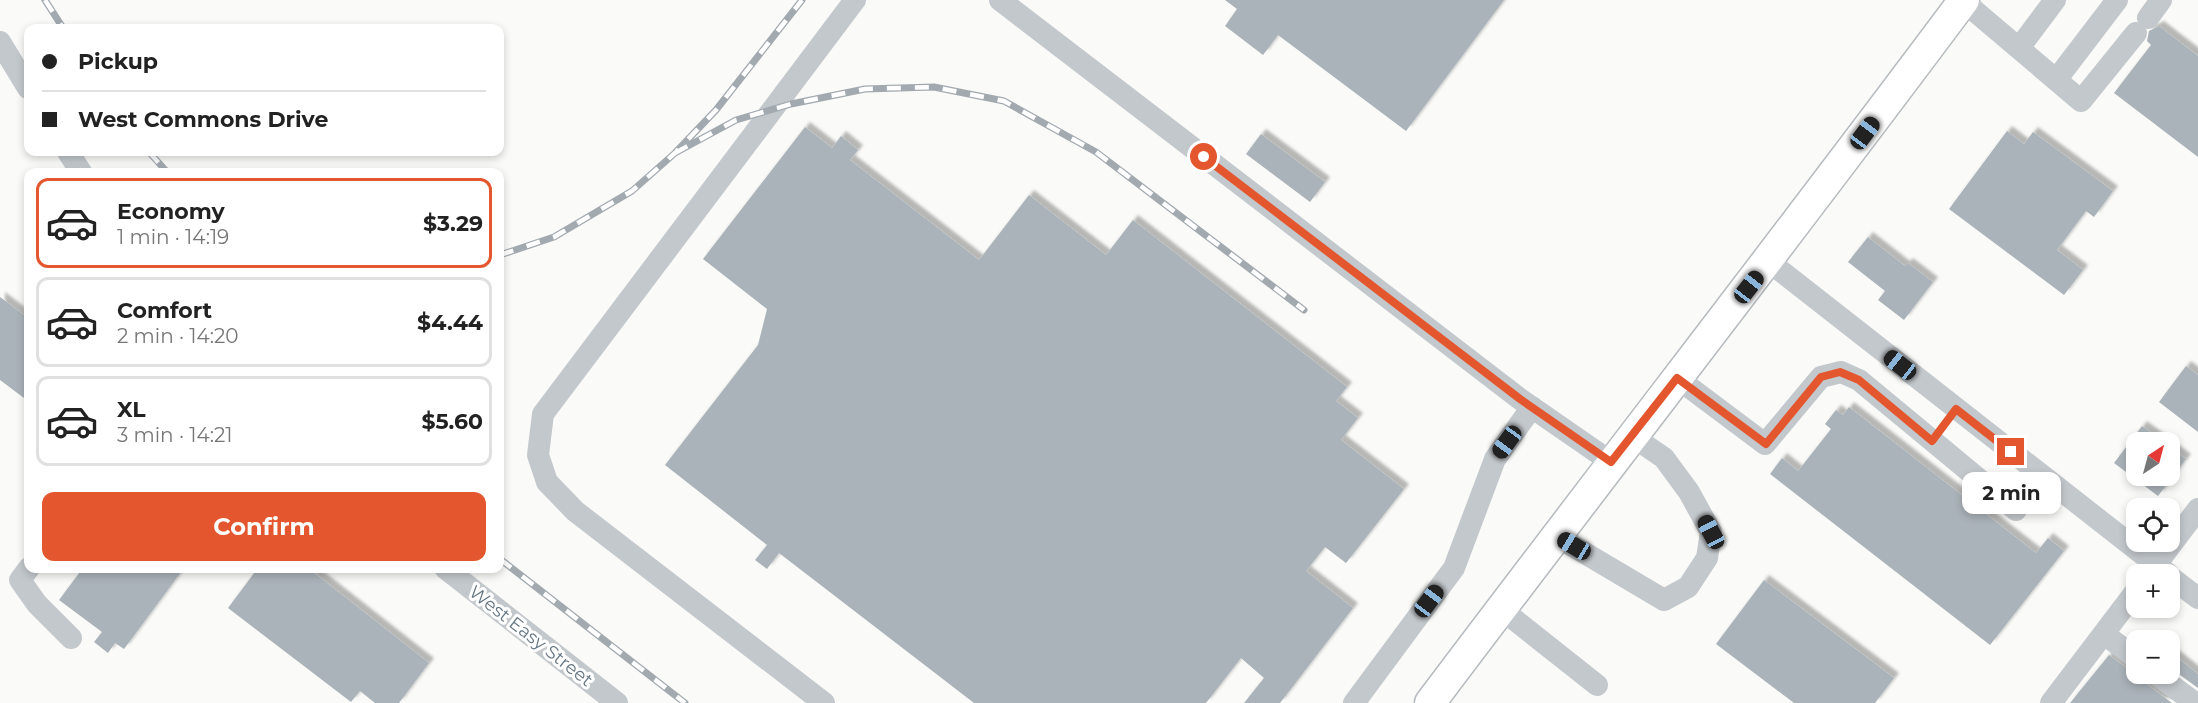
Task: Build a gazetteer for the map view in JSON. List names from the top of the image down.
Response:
{
  "streets": {
    "street": ["West Easy Street"]
  },
  "north": "top right",
  "page": {
    "banner": ["Pickup", "West Commons Drive"],
    "list": [
      {
        "name": "Economy",
        "note": "1 min · 14:19",
        "value": "$3.29"
      },
      {
        "name": "Comfort",
        "note": "2 min · 14:20",
        "value": "$4.44"
      },
      {
        "name": "XL",
        "note": "3 min · 14:21",
        "value": "$5.60"
      }
    ],
    "map_buttons": ["+", "−"],
    "bubble": "2 min",
    "buttons": "Confirm"
  }
}
